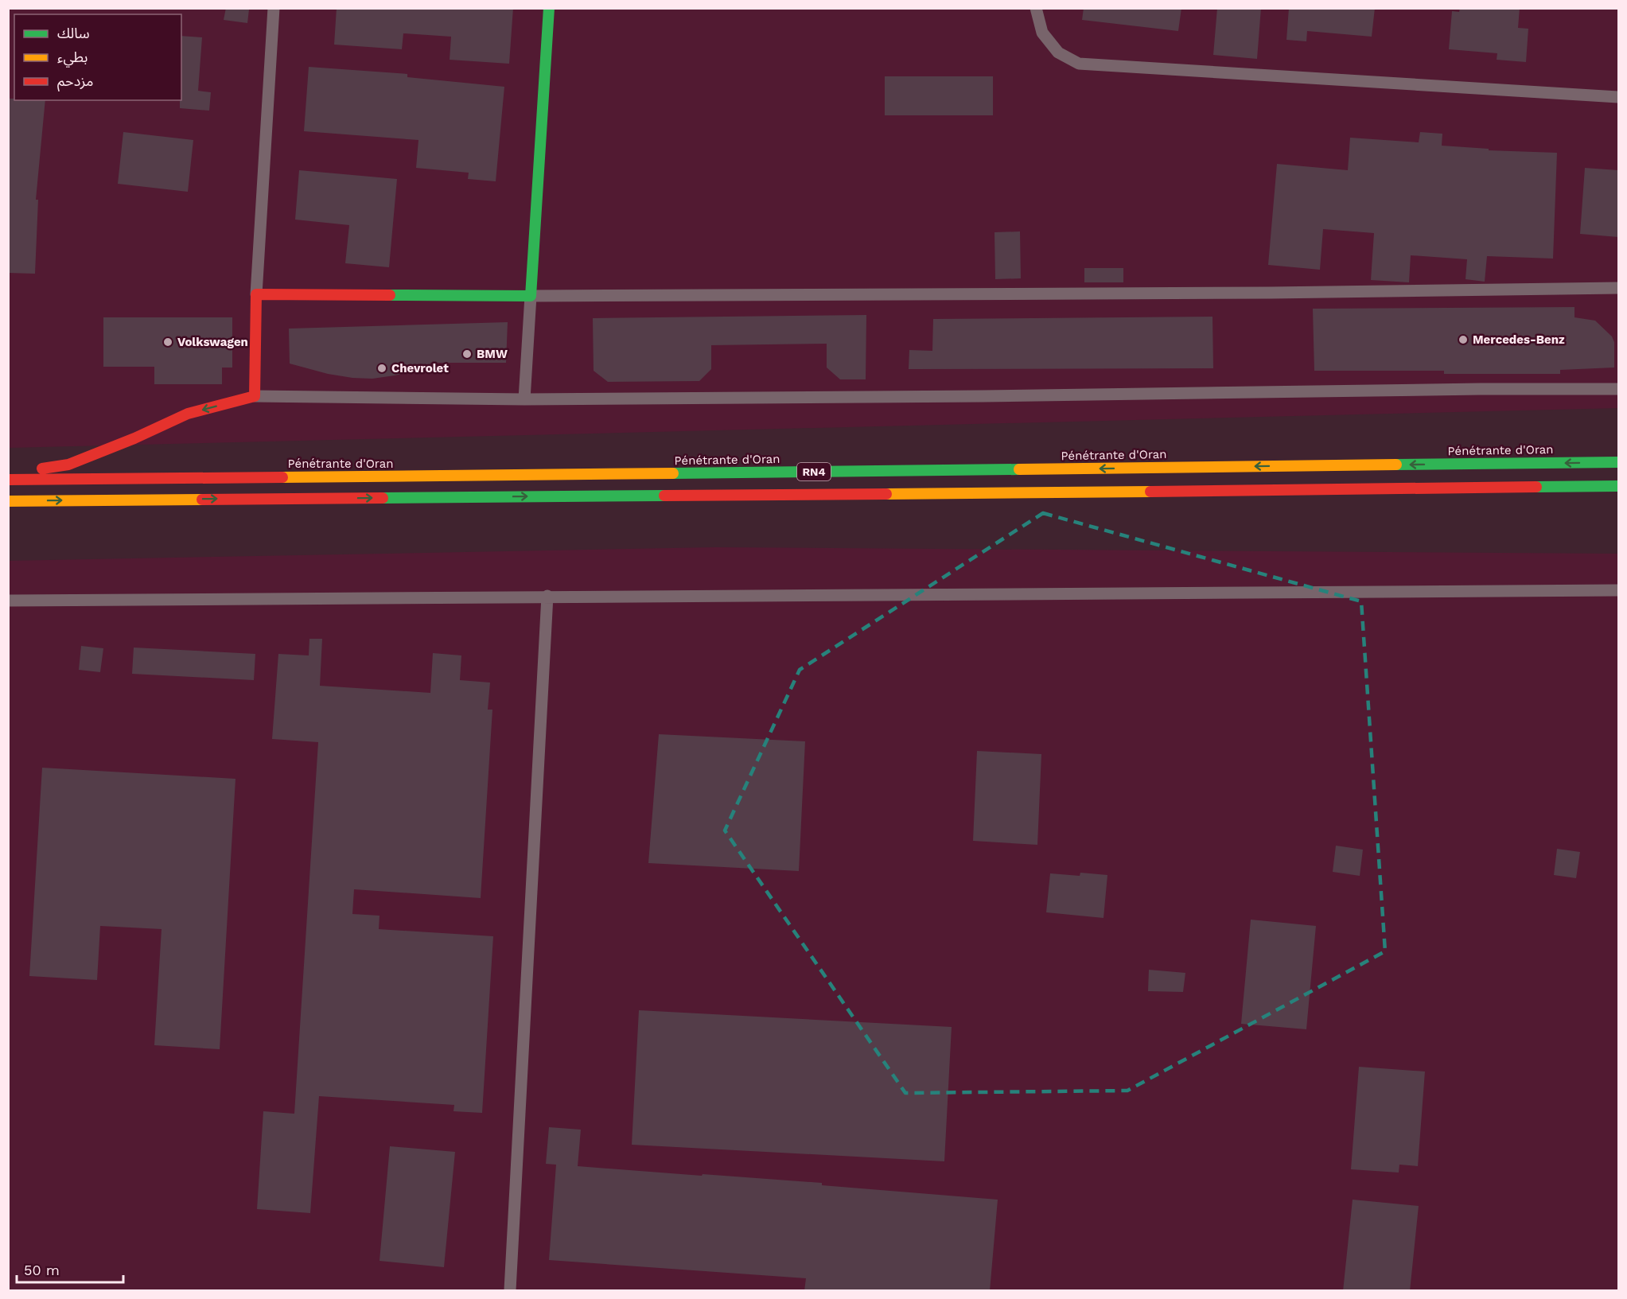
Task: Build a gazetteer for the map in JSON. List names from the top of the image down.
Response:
{
  "streets": {
    "main road": ["Pénétrante d'Oran", "RN4"]
  },
  "places": [
    "Mercedes-Benz",
    "Volkswagen",
    "BMW",
    "Chevrolet"
  ],
  "legend": ["سالك", "بطيء", "مزدحم"],
  "scale_bar": "50 m"
}
